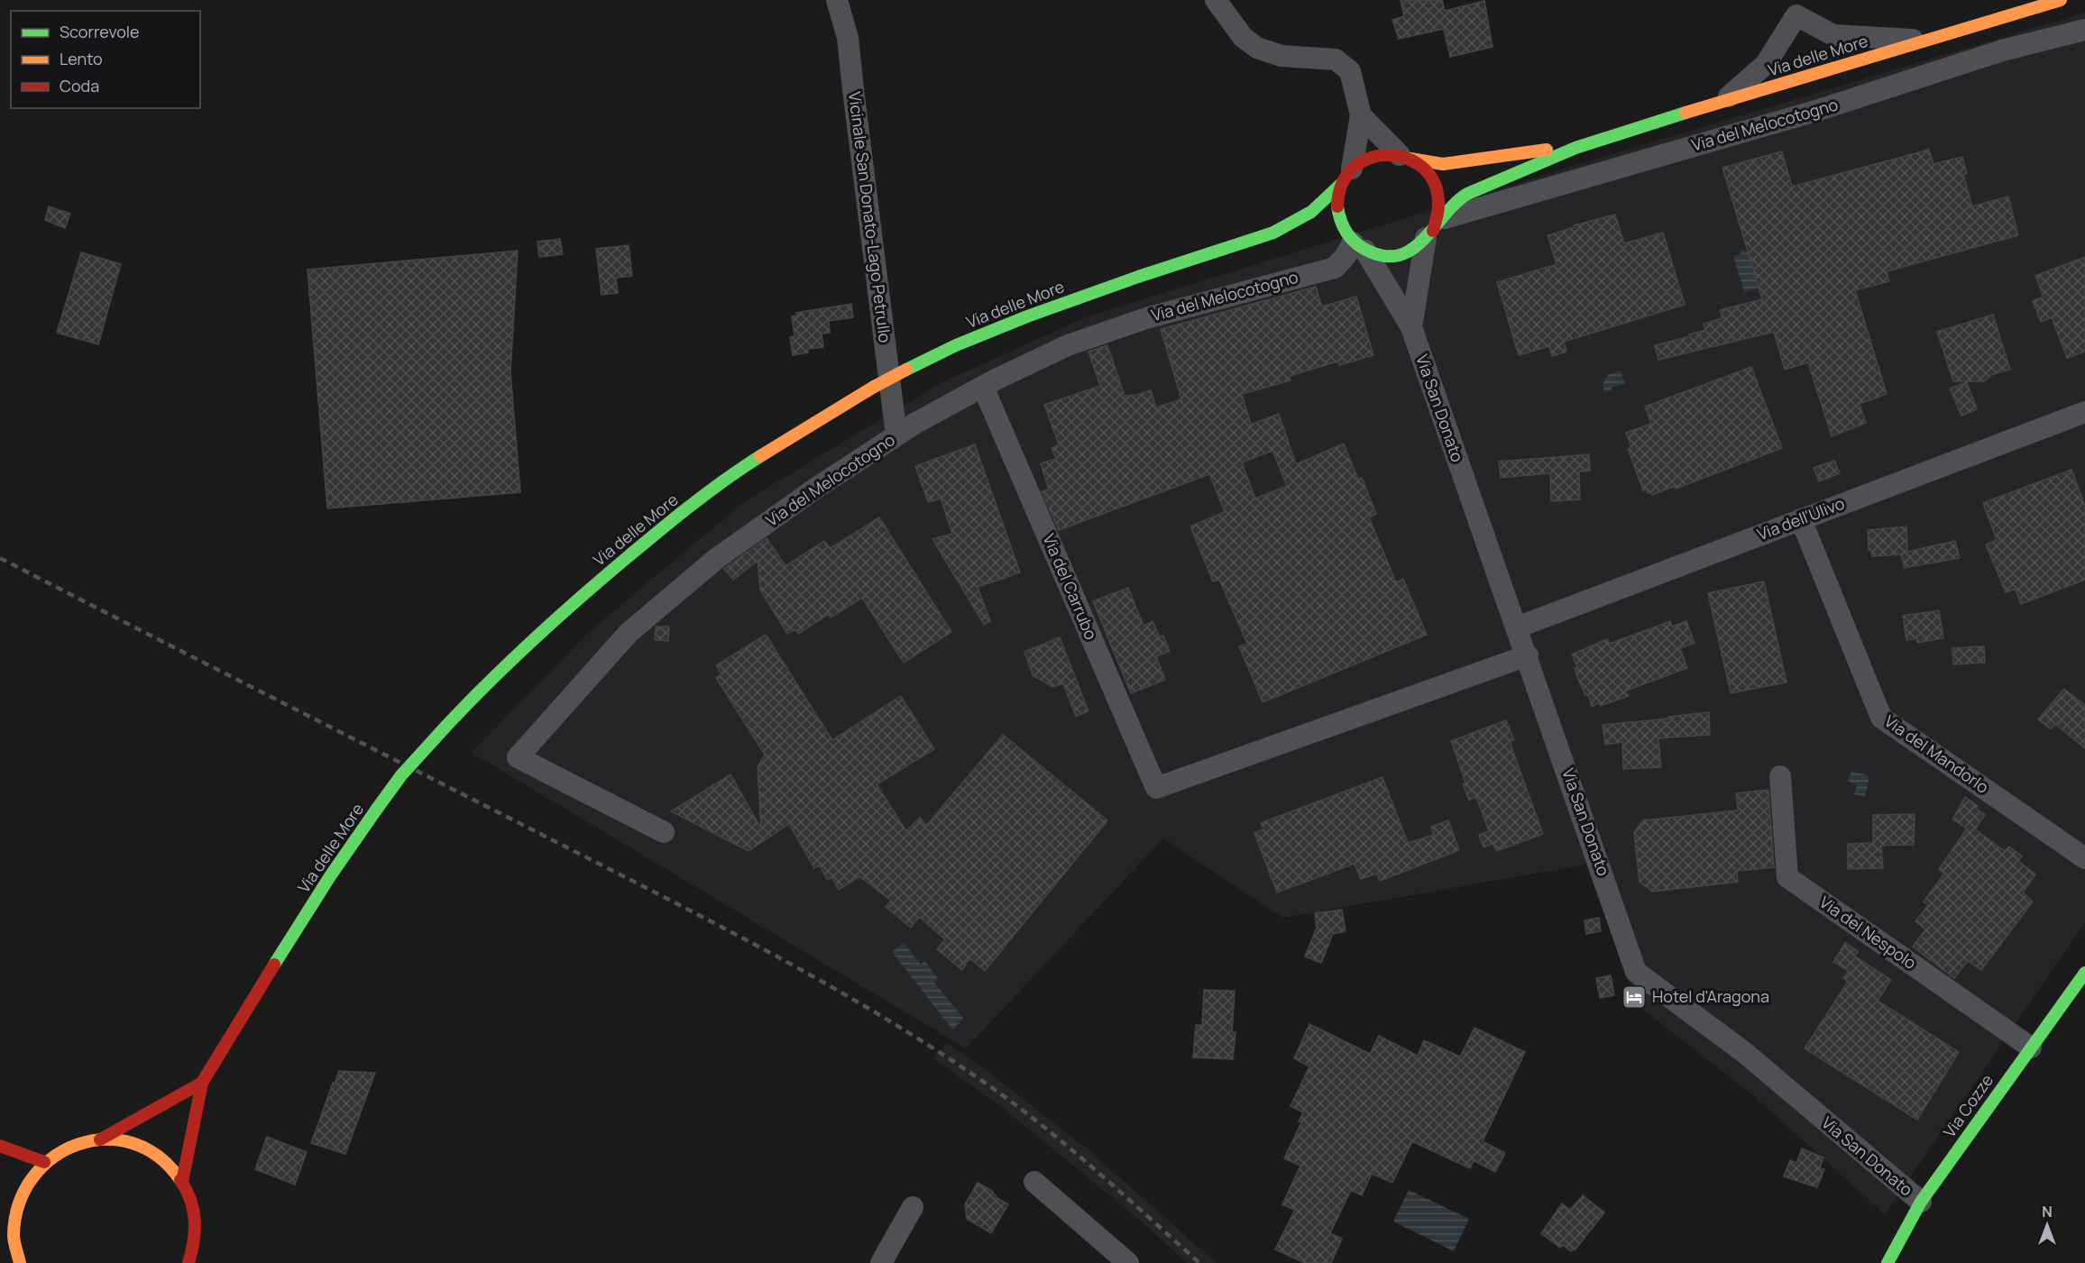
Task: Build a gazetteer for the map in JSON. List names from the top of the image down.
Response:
{
  "streets": {
    "main road": ["Via delle More", "Via Cozze"],
    "street": [
      "Via del Melocotogno",
      "Vicinale San Donato-Lago Petrullo",
      "Via San Donato",
      "Via dell'Ulivo",
      "Via del Carrubo",
      "Via del Mandorlo",
      "Via del Nespolo"
    ]
  },
  "crossings": [
    ["Via del Melocotogno", "Vicinale San Donato-Lago Petrullo"],
    ["Via del Melocotogno", "Via San Donato"],
    ["Via del Melocotogno", "Via del Carrubo"],
    ["Via San Donato", "Via dell'Ulivo"],
    ["Via San Donato", "Via del Carrubo"],
    ["Via San Donato", "Via Cozze"],
    ["Via dell'Ulivo", "Via del Mandorlo"],
    ["Via del Nespolo", "Via Cozze"]
  ],
  "places": {
    "hotel": ["Hotel d'Aragona"]
  },
  "legend": ["Scorrevole", "Lento", "Coda"],
  "north": "top"
}
